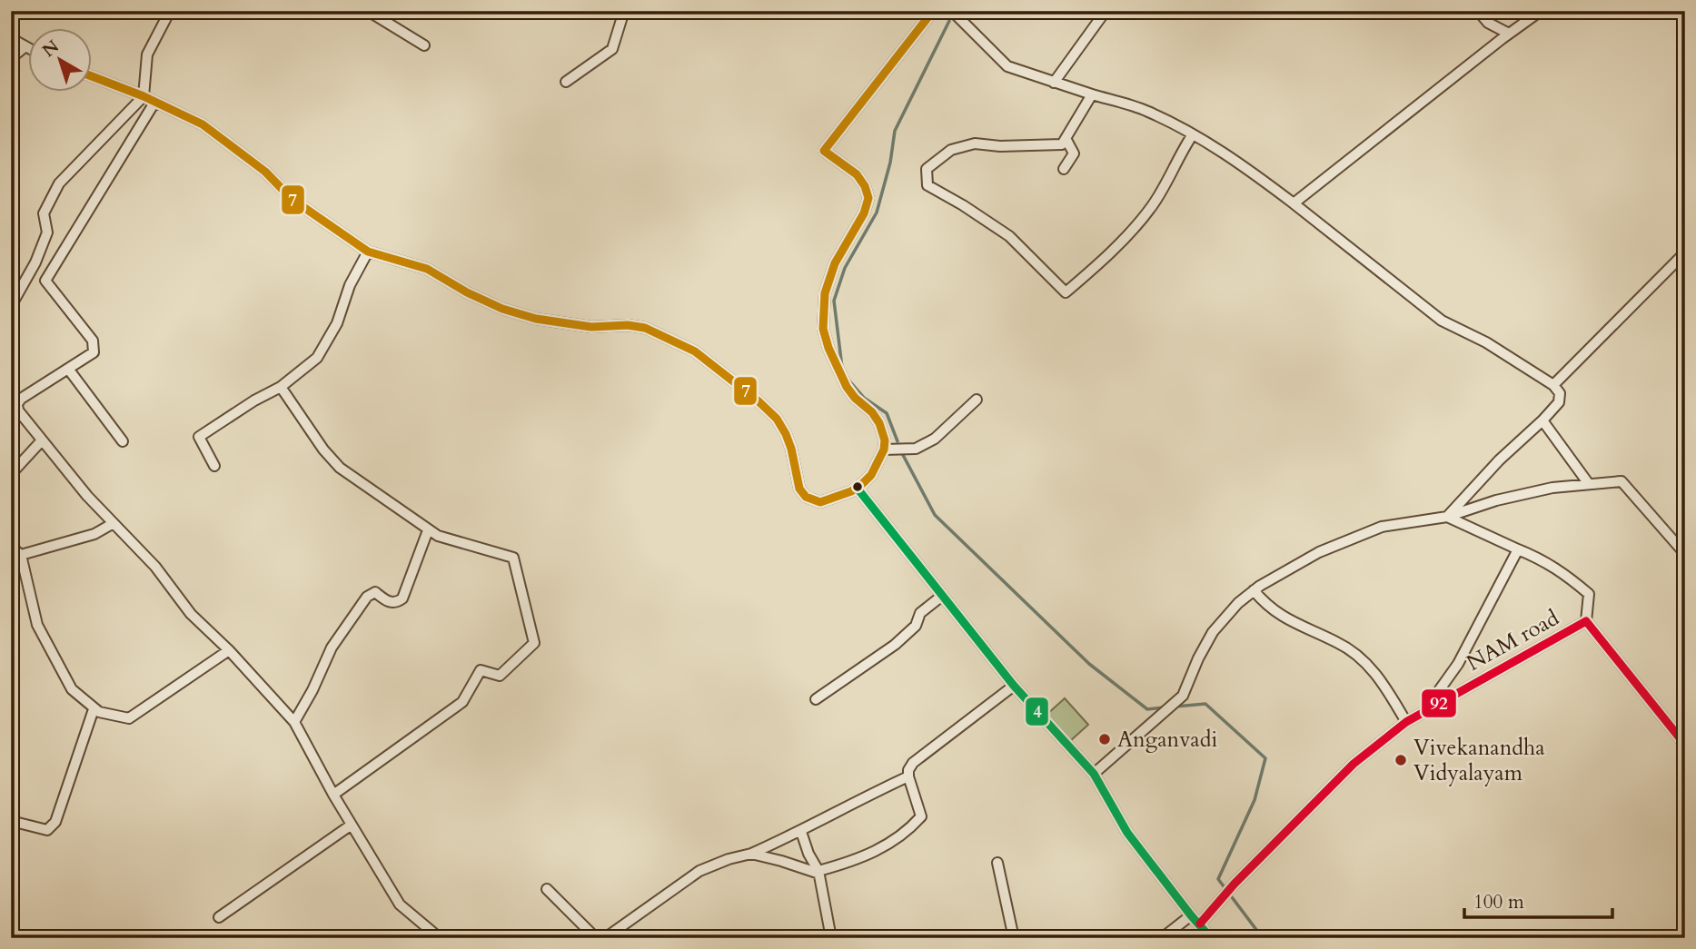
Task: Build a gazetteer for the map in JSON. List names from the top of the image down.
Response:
{
  "streets": {
    "street": ["NAM road"]
  },
  "places": ["Anganvadi", "Vivekanandha Vidyalayam"],
  "lines": ["transit line 7", "transit line 4", "transit line 92"],
  "scale_bar": "100 m",
  "north": "top left"
}
